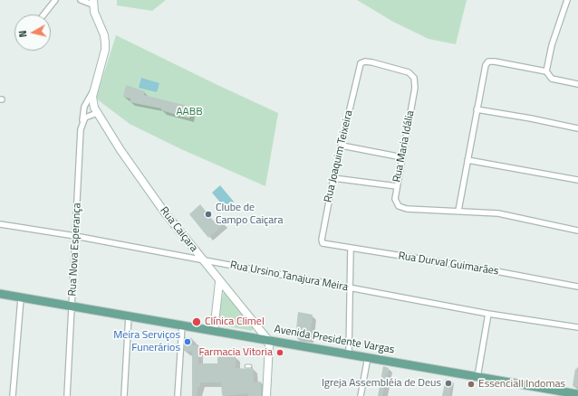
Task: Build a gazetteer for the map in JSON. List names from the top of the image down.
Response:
{
  "streets": {
    "main road": ["Avenida Presidente Vargas"],
    "street": [
      "Rua Maria Idália",
      "Rua Joaquim Teixeira",
      "Rua Caiçara",
      "Rua Nova Esperança",
      "Rua Durval Guimarães",
      "Rua Ursino Tanajura Meira"
    ]
  },
  "crossings": [
    ["Rua Maria Idália", "Rua Joaquim Teixeira"],
    ["Rua Joaquim Teixeira", "Rua Durval Guimarães"],
    ["Rua Caiçara", "Rua Ursino Tanajura Meira"],
    ["Rua Caiçara", "Avenida Presidente Vargas"],
    ["Rua Nova Esperança", "Rua Ursino Tanajura Meira"],
    ["Rua Nova Esperança", "Avenida Presidente Vargas"]
  ],
  "parks": ["AABB"],
  "places": [
    "Clube de Campo Caiçara",
    "Clínica Climel",
    "Meira Serviços Funerários",
    "Farmacia Vitoria",
    "Igreja Assembléia de Deus",
    "Essenciall Indomas"
  ],
  "north": "left"
}
